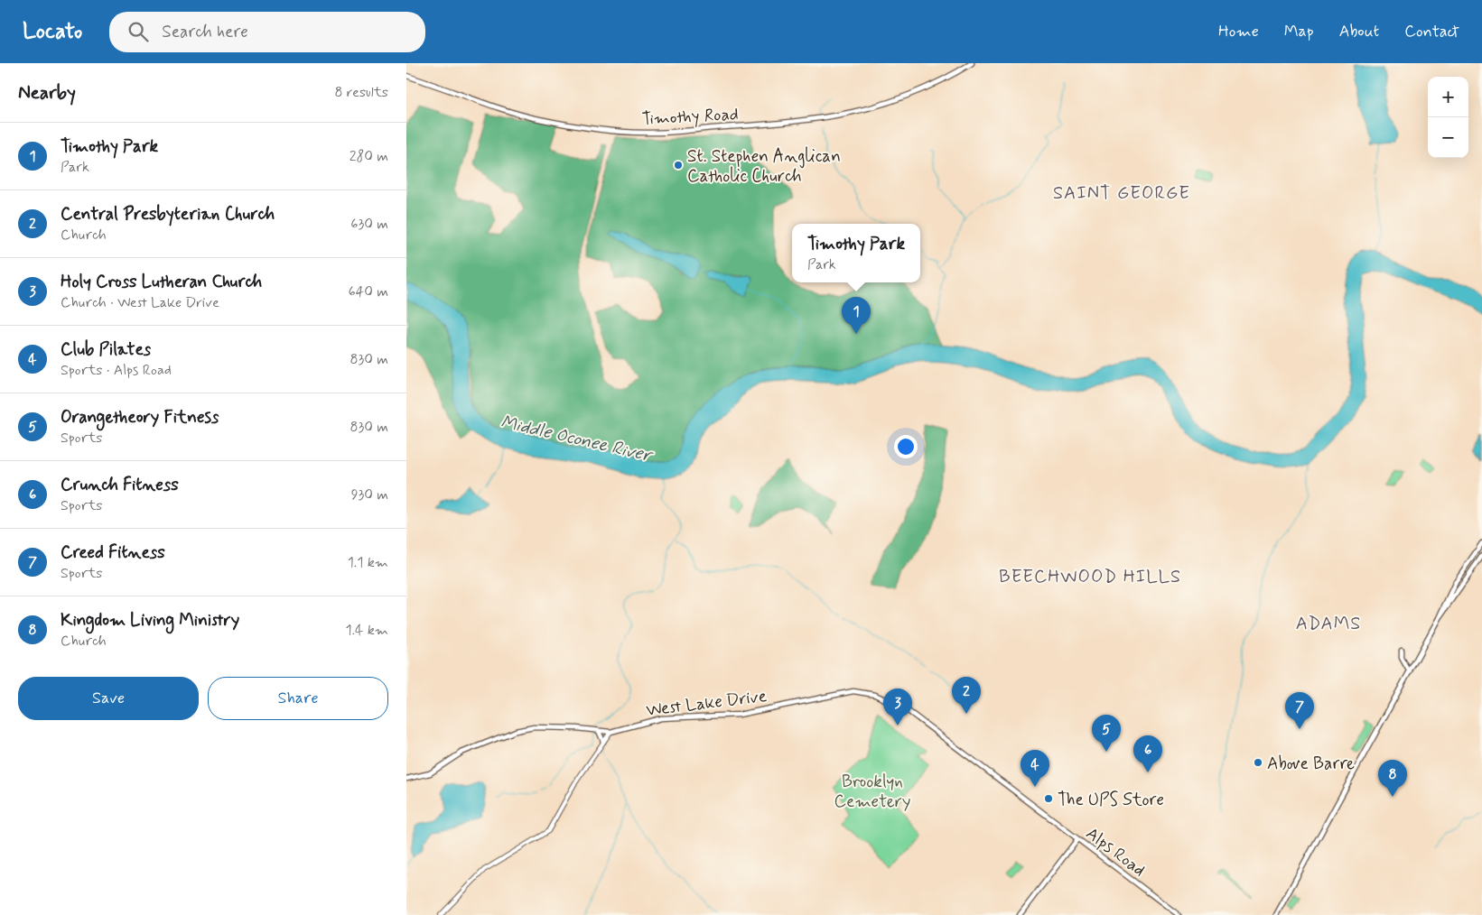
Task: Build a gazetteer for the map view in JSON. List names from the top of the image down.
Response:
{
  "streets": {
    "main road": ["Timothy Road", "West Lake Drive", "Alps Road"]
  },
  "crossings": [
    ["West Lake Drive", "Alps Road"]
  ],
  "districts": ["SAINT GEORGE", "BEECHWOOD HILLS", "ADAMS"],
  "water": ["Middle Oconee River"],
  "parks": ["Brooklyn Cemetery"],
  "places": ["St. Stephen Anglican Catholic Church", "Above Barre", "The UPS Store"],
  "page": {
    "header": "Locato",
    "search": "Search here",
    "nav": [
      "Home",
      "Map",
      "About",
      "Contact"
    ],
    "heading": ["Nearby", "8 results"],
    "map_buttons": ["+", "−"],
    "list": [
      {
        "mark": "1",
        "name": "Timothy Park",
        "note": "Park",
        "value": "280 m"
      },
      {
        "mark": "2",
        "name": "Central Presbyterian Church",
        "note": "Church",
        "value": "630 m"
      },
      {
        "mark": "3",
        "name": "Holy Cross Lutheran Church",
        "note": "Church · West Lake Drive",
        "value": "640 m"
      },
      {
        "mark": "4",
        "name": "Club Pilates",
        "note": "Sports · Alps Road",
        "value": "830 m"
      },
      {
        "mark": "5",
        "name": "Orangetheory Fitness",
        "note": "Sports",
        "value": "830 m"
      },
      {
        "mark": "6",
        "name": "Crunch Fitness",
        "note": "Sports",
        "value": "930 m"
      },
      {
        "mark": "7",
        "name": "Creed Fitness",
        "note": "Sports",
        "value": "1.1 km"
      },
      {
        "mark": "8",
        "name": "Kingdom Living Ministry",
        "note": "Church",
        "value": "1.4 km"
      }
    ],
    "popup": ["Timothy Park", "Park"],
    "pins": [
      "1",
      "2",
      "3",
      "7",
      "5",
      "6",
      "4",
      "8"
    ],
    "buttons": ["Save", "Share"]
  }
}
